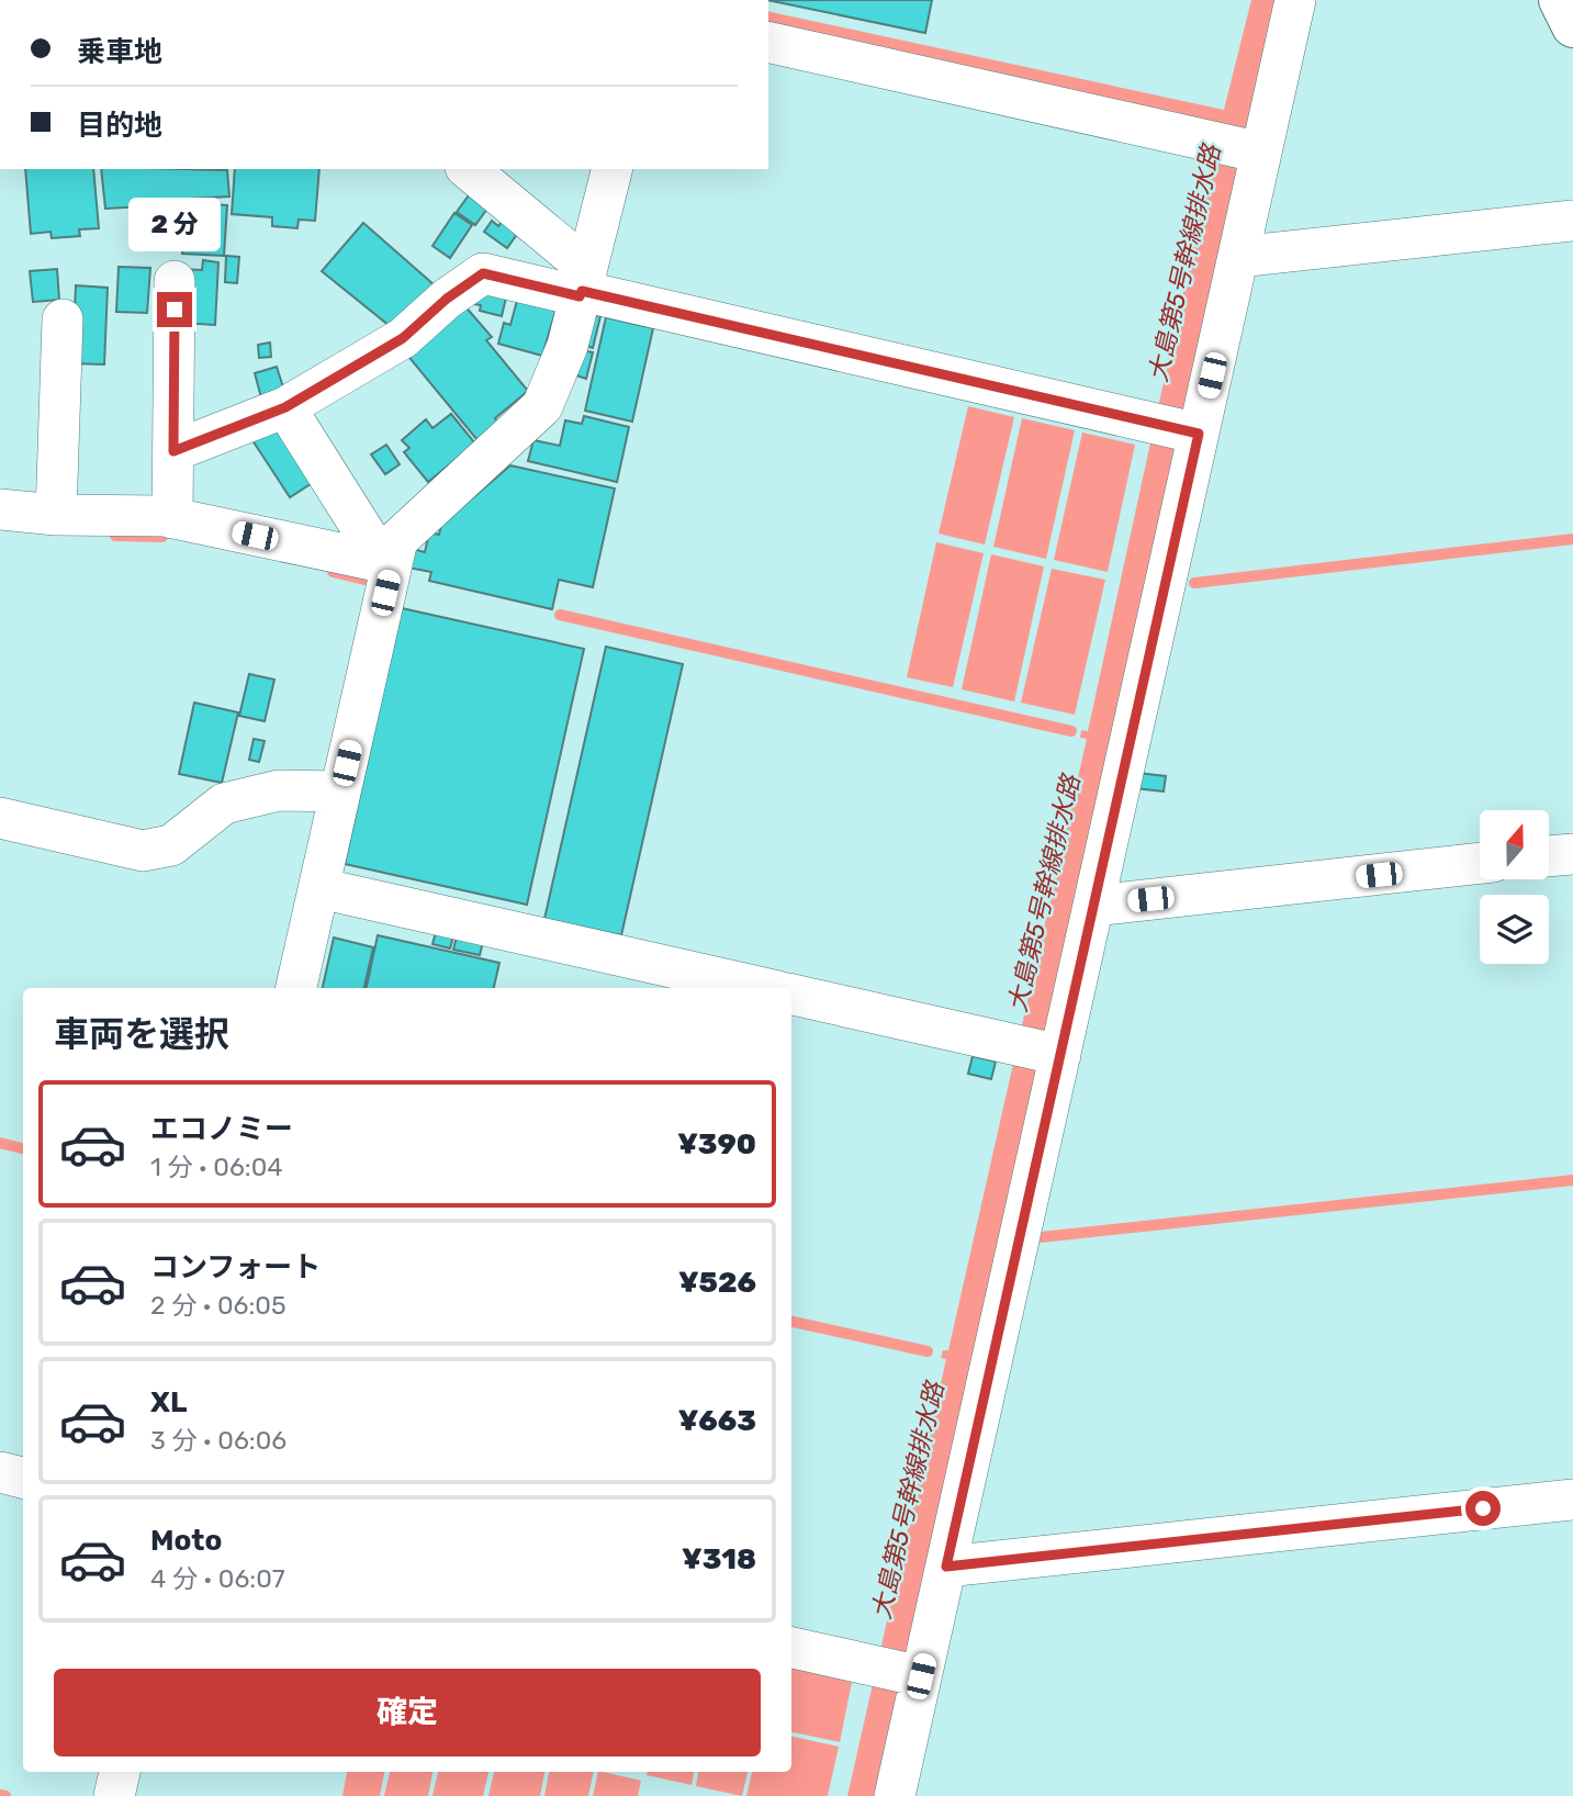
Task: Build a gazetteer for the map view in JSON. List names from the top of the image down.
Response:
{
  "water": ["大島第5号幹線排水路"],
  "north": "top",
  "page": {
    "banner": ["乗車地", "目的地"],
    "bubble": "2 分",
    "heading": "車両を選択",
    "list": [
      {
        "name": "エコノミー",
        "note": "1 分 · 06:04",
        "value": "¥390"
      },
      {
        "name": "コンフォート",
        "note": "2 分 · 06:05",
        "value": "¥526"
      },
      {
        "name": "XL",
        "note": "3 分 · 06:06",
        "value": "¥663"
      },
      {
        "name": "Moto",
        "note": "4 分 · 06:07",
        "value": "¥318"
      }
    ],
    "buttons": "確定"
  }
}
